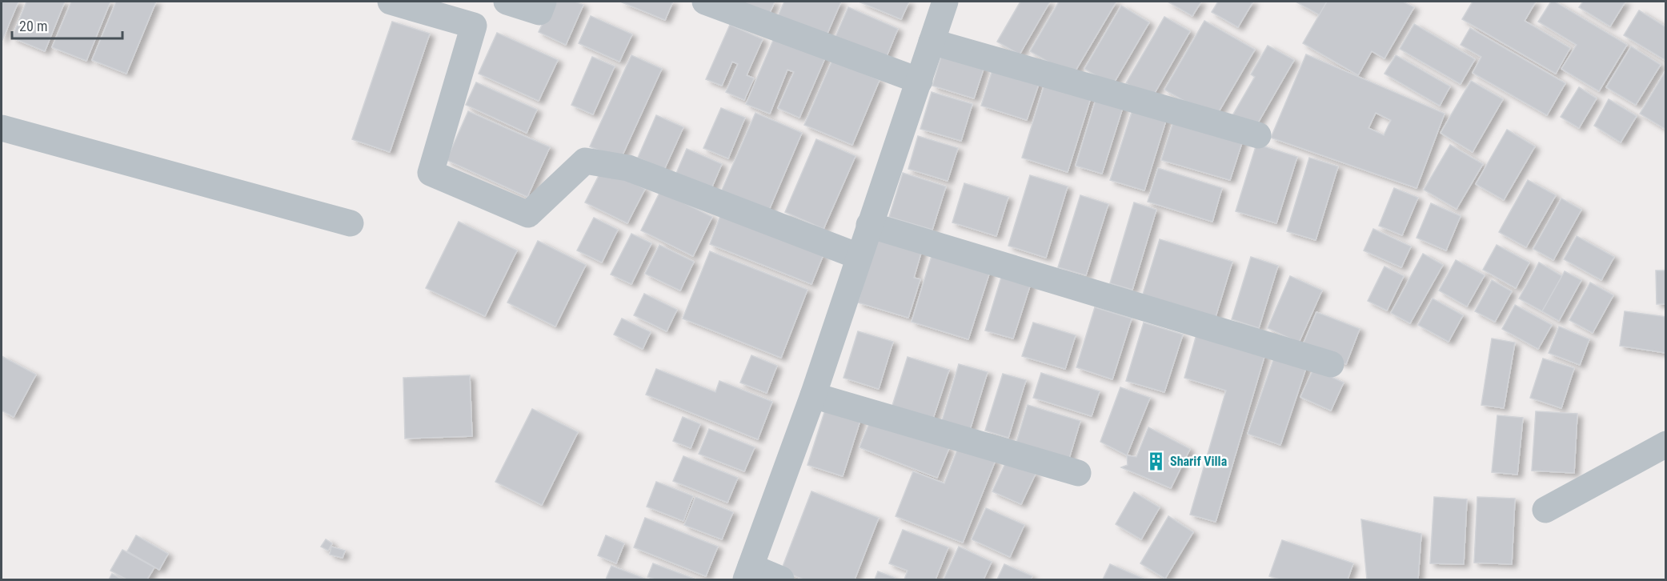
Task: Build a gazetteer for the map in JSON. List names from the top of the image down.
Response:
{
  "places": {
    "building": ["Sharif Villa"]
  },
  "scale_bar": "20 m"
}
